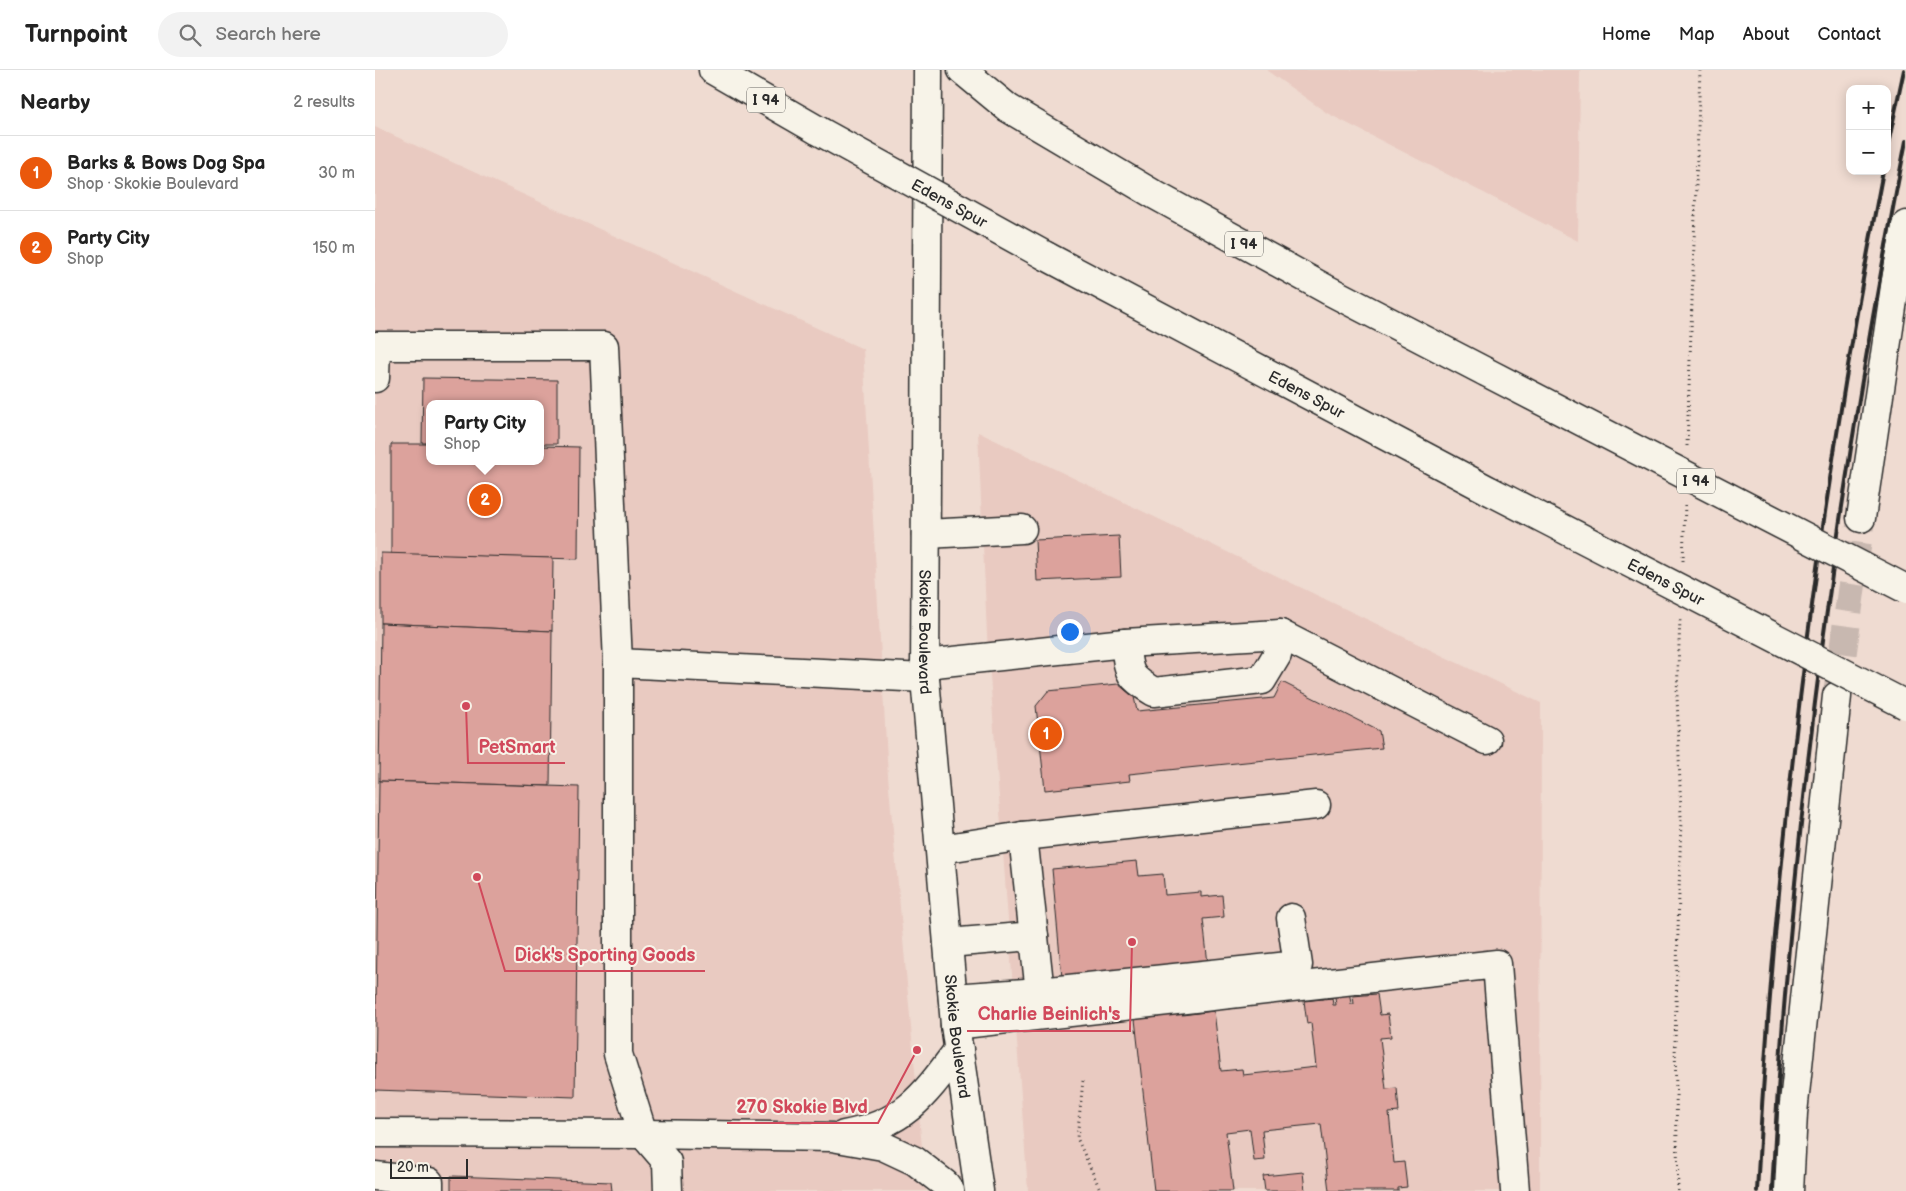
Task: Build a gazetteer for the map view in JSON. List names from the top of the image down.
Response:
{
  "streets": {
    "main road": ["I 94", "Edens Spur", "Skokie Boulevard"]
  },
  "places": [
    "PetSmart",
    "Dick's Sporting Goods",
    "Charlie Beinlich's",
    "270 Skokie Blvd"
  ],
  "scale_bar": "20 m",
  "page": {
    "header": "Turnpoint",
    "search": "Search here",
    "nav": [
      "Home",
      "Map",
      "About",
      "Contact"
    ],
    "heading": ["Nearby", "2 results"],
    "map_buttons": ["+", "−"],
    "list": [
      {
        "mark": "1",
        "name": "Barks & Bows Dog Spa",
        "note": "Shop · Skokie Boulevard",
        "value": "30 m"
      },
      {
        "mark": "2",
        "name": "Party City",
        "note": "Shop",
        "value": "150 m"
      }
    ],
    "popup": ["Party City", "Shop"],
    "pins": ["2", "1"],
    "scale": "20 m"
  }
}
